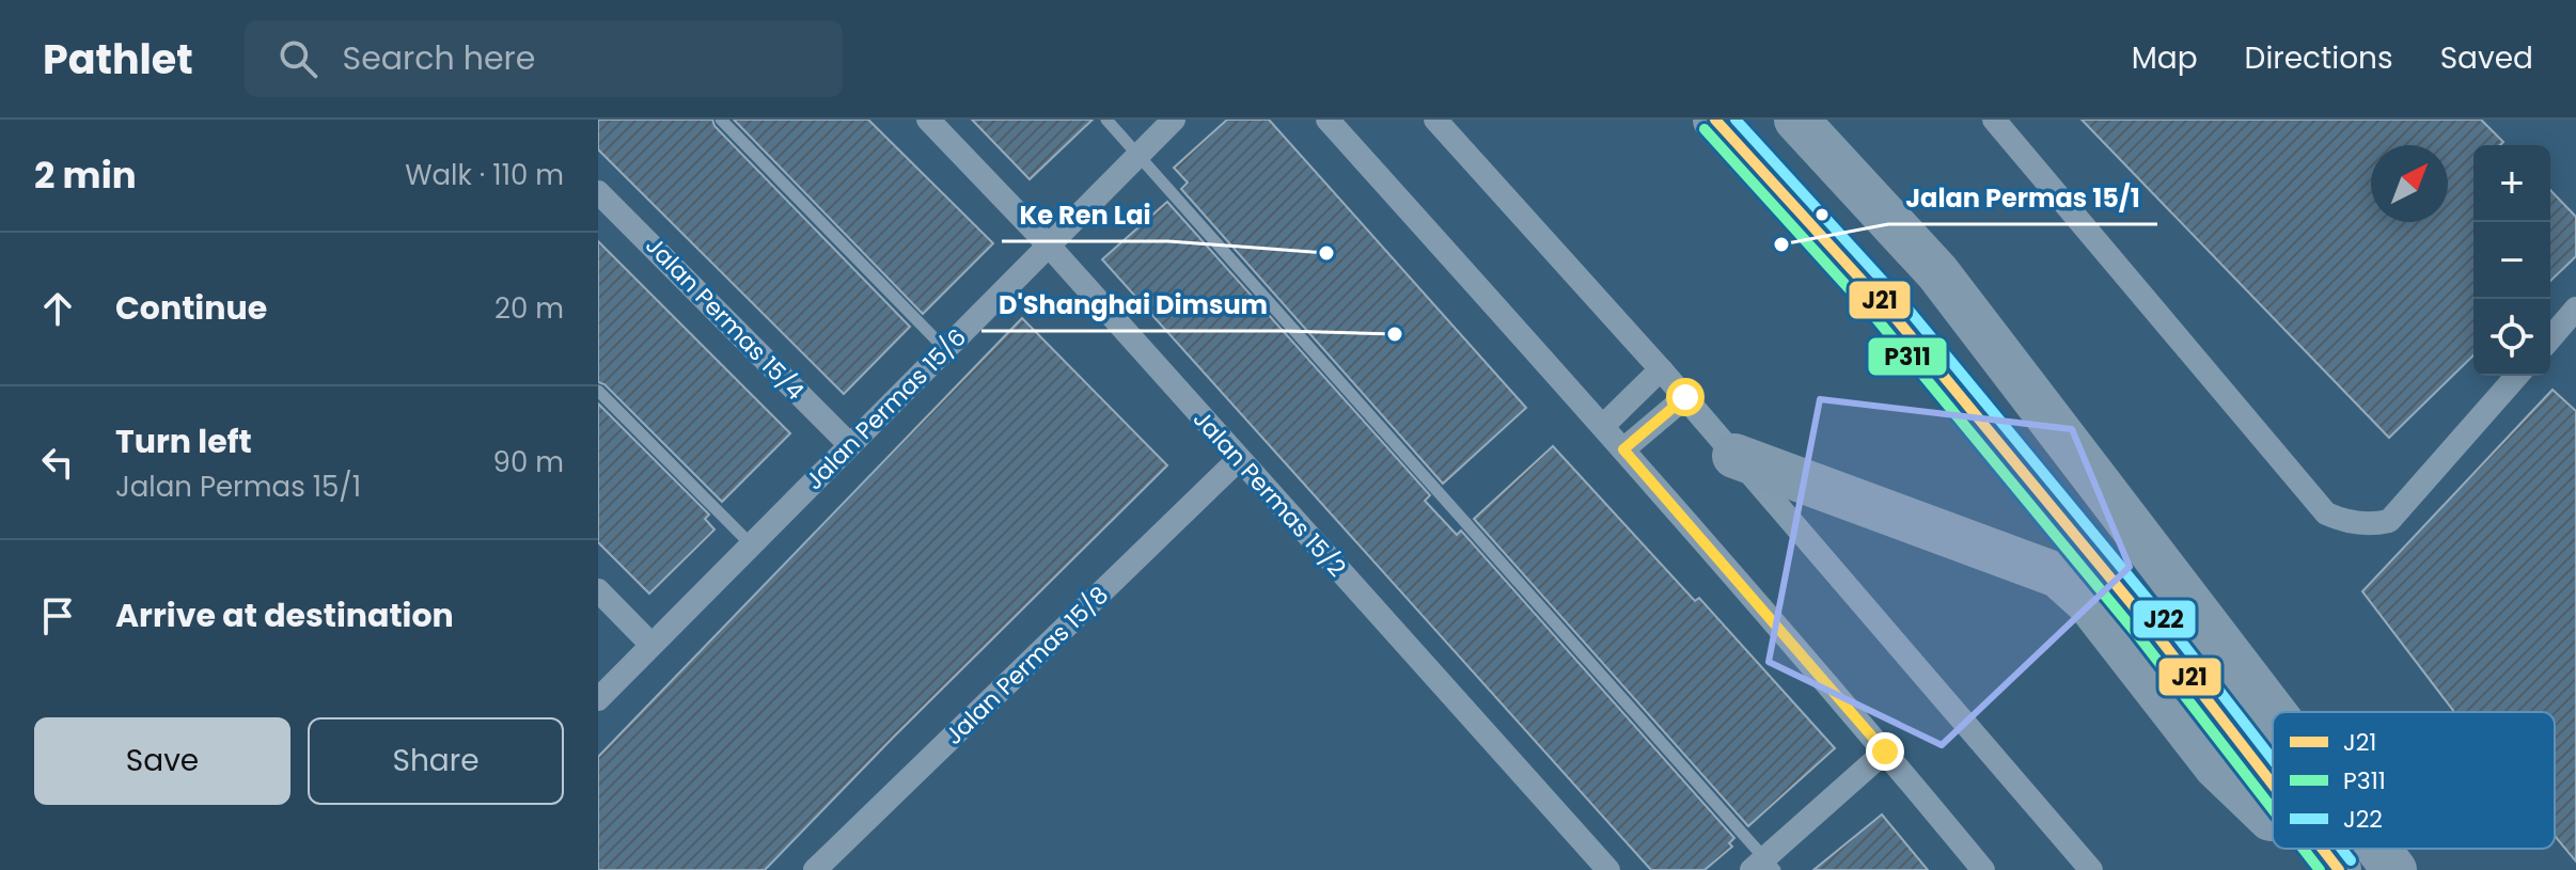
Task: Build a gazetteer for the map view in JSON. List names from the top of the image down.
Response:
{
  "streets": {
    "street": [
      "Jalan Permas 15/4",
      "Jalan Permas 15/6",
      "Jalan Permas 15/2",
      "Jalan Permas 15/8"
    ]
  },
  "crossings": [
    ["Jalan Permas 15/4", "Jalan Permas 15/6"],
    ["Jalan Permas 15/6", "Jalan Permas 15/2"],
    ["Jalan Permas 15/2", "Jalan Permas 15/8"]
  ],
  "places": ["Jalan Permas 15/1", "Ke Ren Lai", "D'Shanghai Dimsum"],
  "lines": ["transit line J21", "transit line J22", "transit line P311"],
  "legend": ["J21", "P311", "J22"],
  "north": "top right",
  "page": {
    "header": "Pathlet",
    "search": "Search here",
    "nav": ["Map", "Directions", "Saved"],
    "heading": ["2 min", "Walk · 110 m"],
    "map_buttons": ["+", "−"],
    "list": [
      ["Continue", "20 m"],
      ["Turn left", "Jalan Permas 15/1", "90 m"],
      "Arrive at destination"
    ],
    "buttons": ["Save", "Share"]
  }
}
